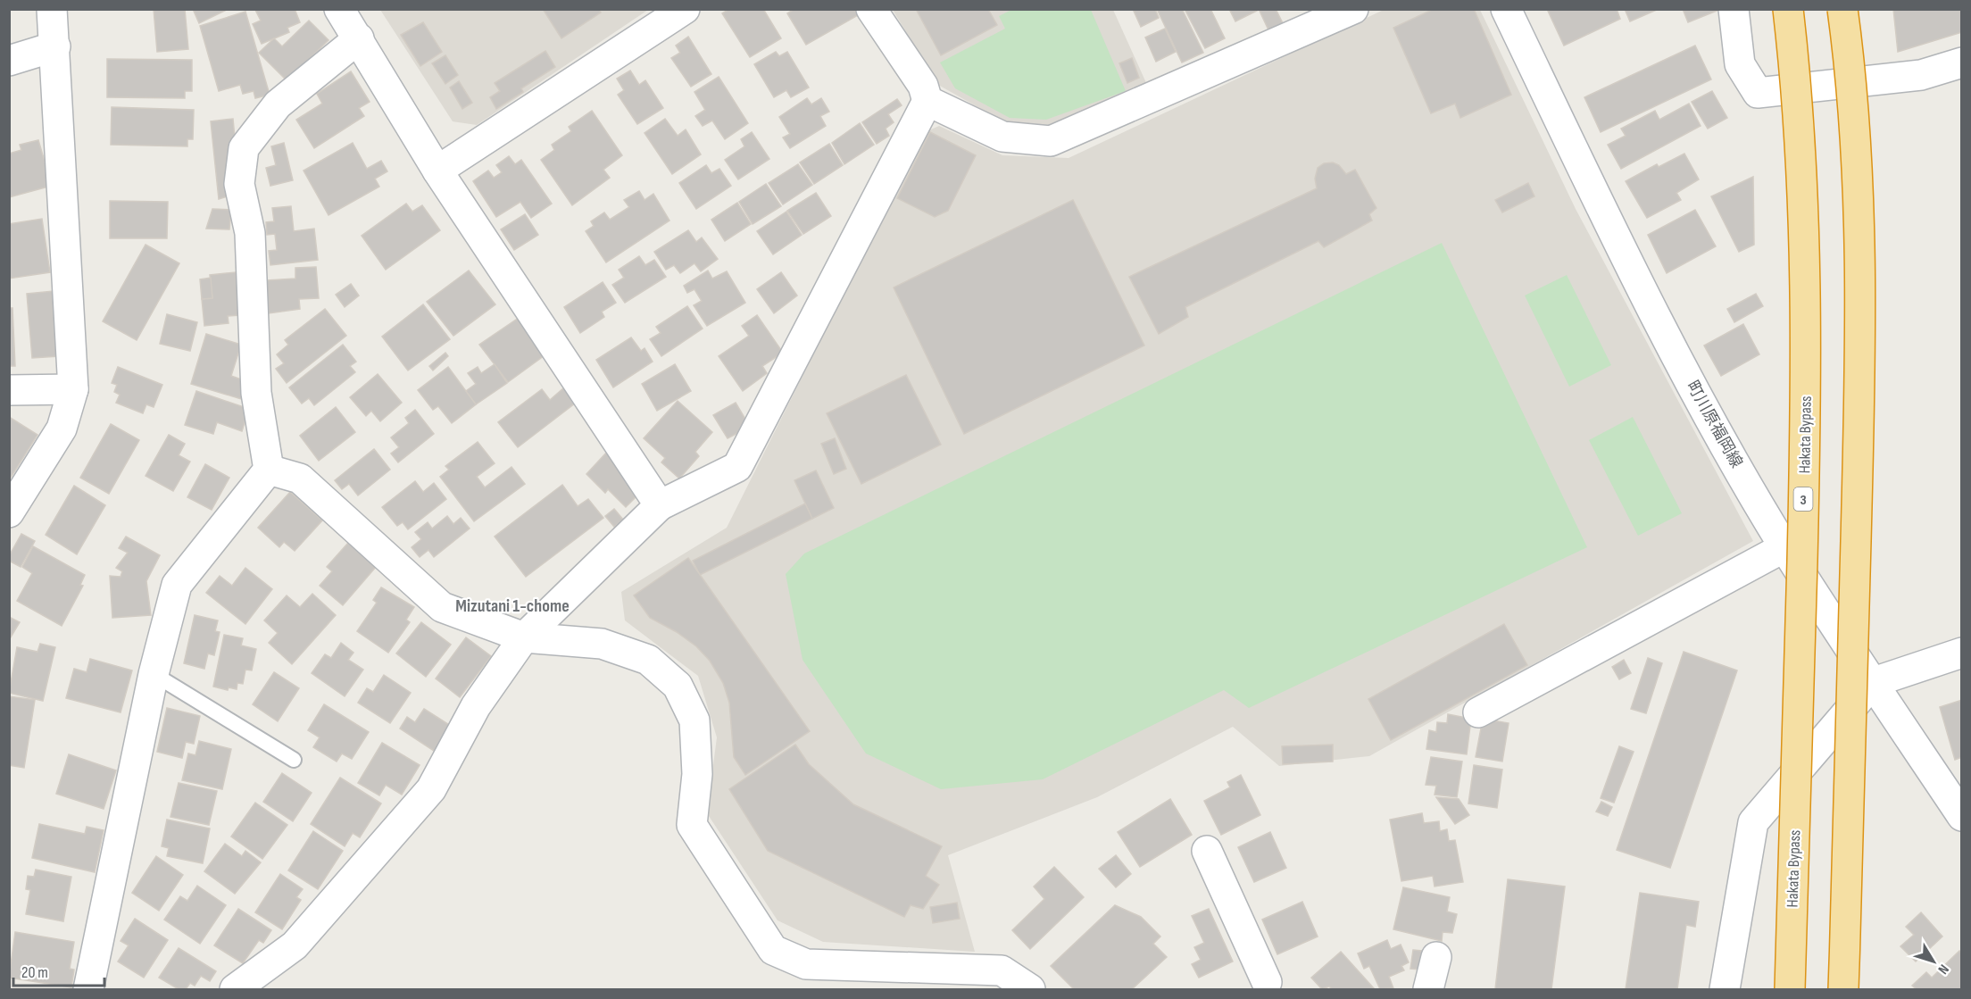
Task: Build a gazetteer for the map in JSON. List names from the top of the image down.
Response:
{
  "streets": {
    "highway": ["Hakata Bypass", "3"],
    "street": ["町川原福岡線"]
  },
  "districts": ["Mizutani 1-chome"],
  "scale_bar": "20 m",
  "north": "bottom right"
}
